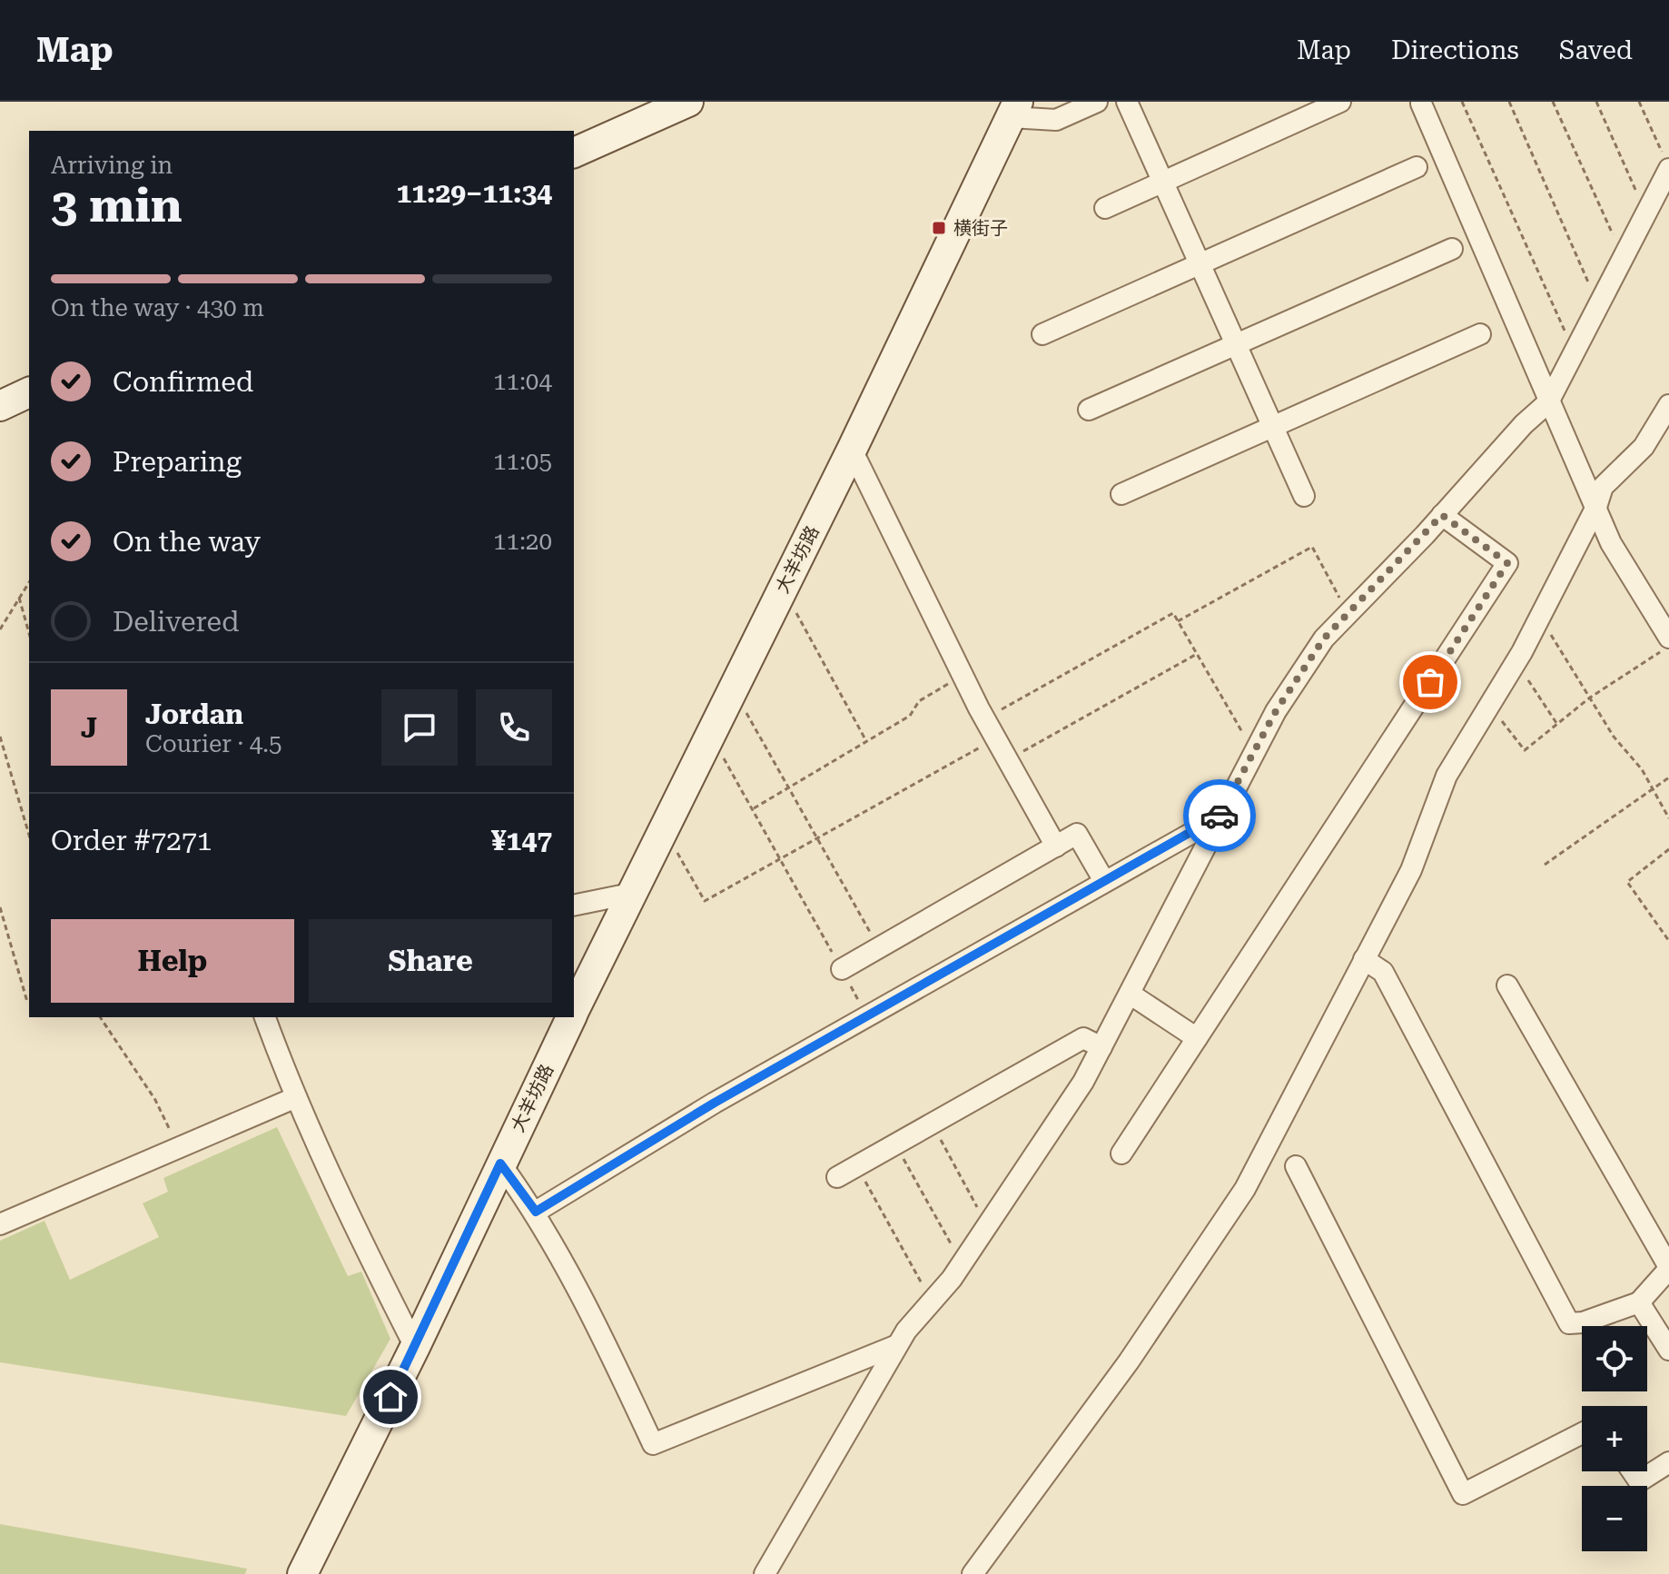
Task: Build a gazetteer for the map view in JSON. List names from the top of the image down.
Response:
{
  "streets": {
    "main road": ["大羊坊路"]
  },
  "places": {
    "transit": ["横街子"]
  },
  "page": {
    "header": "Map",
    "nav": ["Map", "Directions", "Saved"],
    "heading": ["3 min", "Arriving in", "11:29–11:34"],
    "panel": [
      "Jordan",
      "Courier · 4.5",
      "Order #7271",
      "¥147"
    ],
    "bar": "On the way · 430 m",
    "list": [
      ["Confirmed", "11:04"],
      ["Preparing", "11:05"],
      ["On the way", "11:20"],
      "Delivered"
    ],
    "round": "J",
    "buttons": ["Help", "Share"],
    "map_buttons": ["+", "−"]
  }
}
